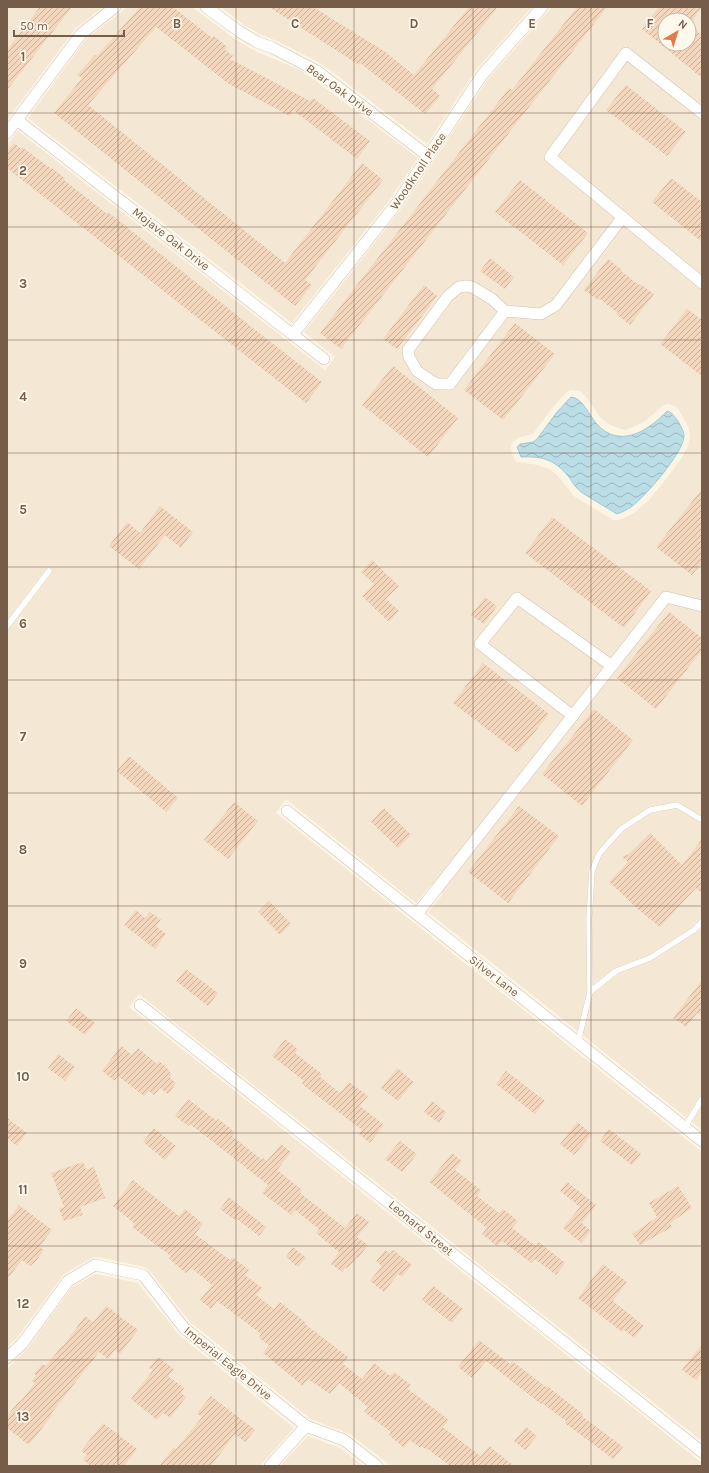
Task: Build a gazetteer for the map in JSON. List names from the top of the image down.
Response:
{
  "streets": {
    "street": [
      "Bear Oak Drive",
      "Woodknoll Place",
      "Mojave Oak Drive",
      "Silver Lane",
      "Leonard Street",
      "Imperial Eagle Drive"
    ]
  },
  "crossings": [
    ["Bear Oak Drive", "Woodknoll Place"],
    ["Woodknoll Place", "Mojave Oak Drive"]
  ],
  "scale_bar": "50 m",
  "north": "top right",
  "grid": {
    "columns": [
      "B",
      "C",
      "D",
      "E",
      "F"
    ],
    "rows": [
      "1",
      "2",
      "3",
      "4",
      "5",
      "6",
      "7",
      "8",
      "9",
      "10",
      "11",
      "12",
      "13"
    ]
  }
}
